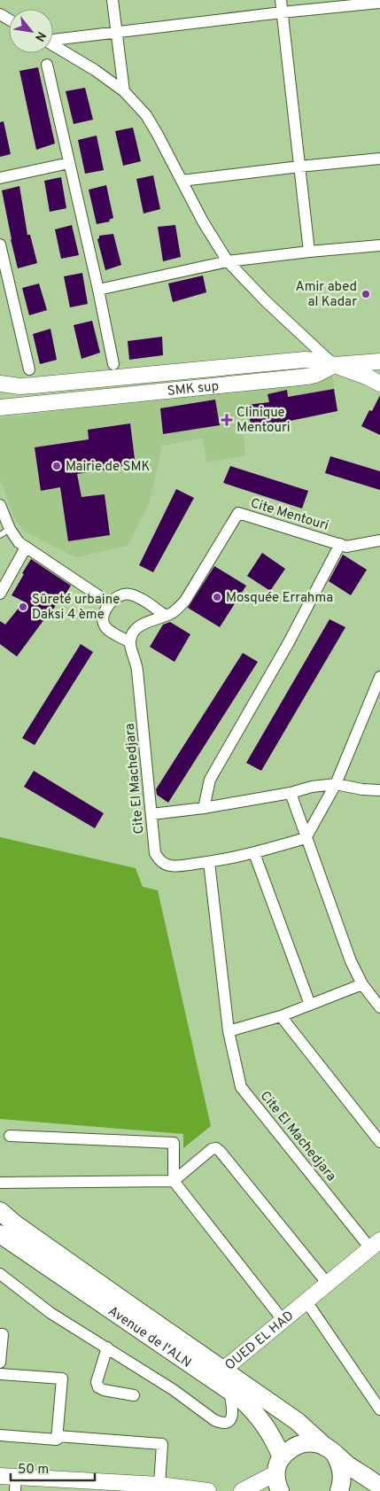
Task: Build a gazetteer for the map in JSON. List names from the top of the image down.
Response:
{
  "streets": {
    "main road": ["SMK sup", "Avenue de l'ALN", "OUED EL HAD"],
    "street": ["Cite Mentouri", "Cite El Machedjara"]
  },
  "crossings": [
    ["Cite Mentouri", "Cite El Machedjara"],
    ["Cite El Machedjara", "OUED EL HAD"],
    ["Avenue de l'ALN", "OUED EL HAD"]
  ],
  "places": {
    "other": [
      "Amir abed al Kadar",
      "Mairie de SMK",
      "Mosquée Errahma",
      "Sûreté urbaine Daksi 4 ème"
    ],
    "health": ["Clinique Mentouri"]
  },
  "scale_bar": "50 m",
  "north": "bottom right"
}
